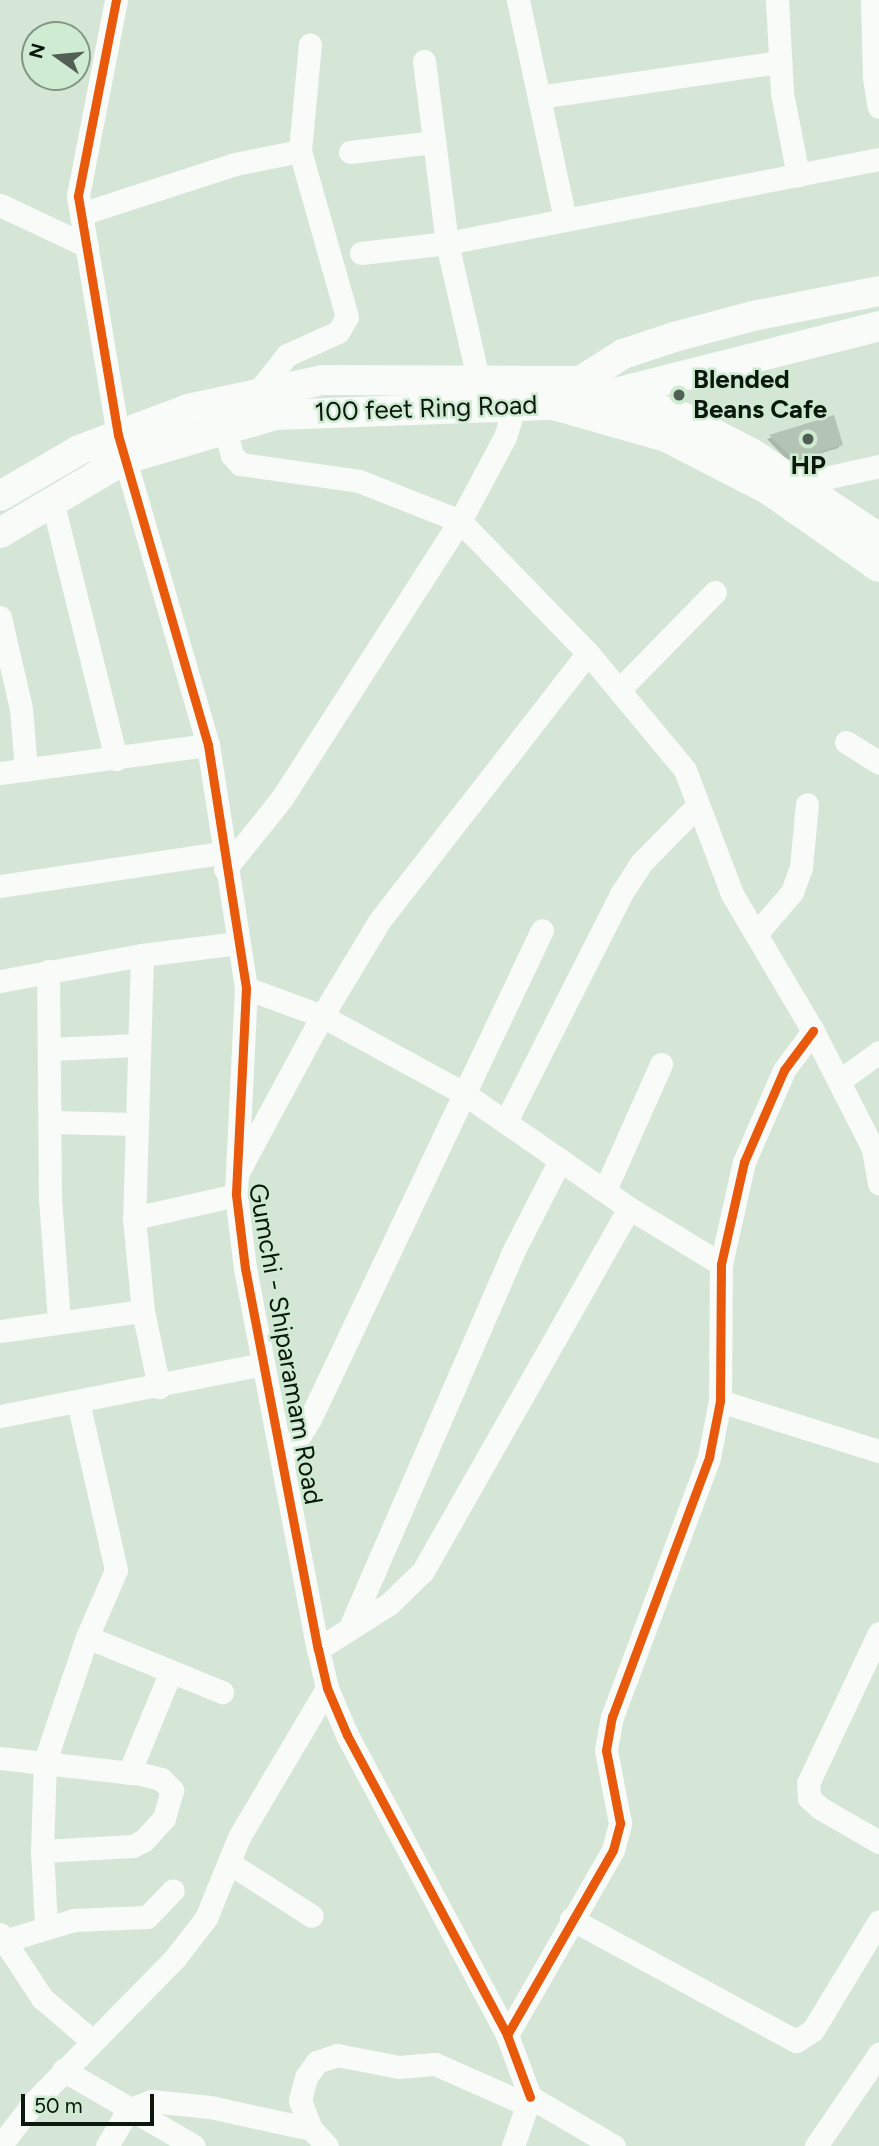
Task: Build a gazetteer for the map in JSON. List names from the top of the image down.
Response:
{
  "streets": {
    "main road": ["100 feet Ring Road"],
    "street": ["Gumchi - Shiparamam Road"]
  },
  "crossings": [
    ["100 feet Ring Road", "Gumchi - Shiparamam Road"]
  ],
  "places": ["Blended Beans Cafe", "HP"],
  "scale_bar": "50 m",
  "north": "left"
}
